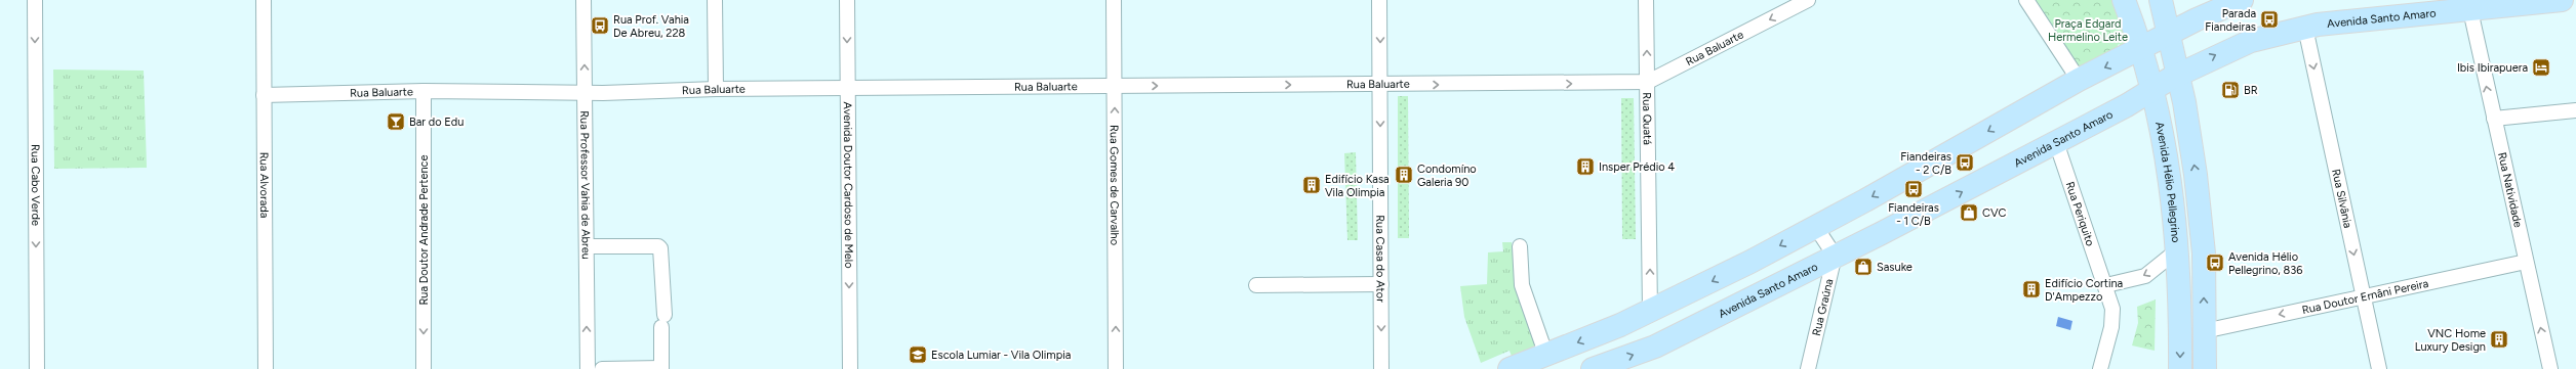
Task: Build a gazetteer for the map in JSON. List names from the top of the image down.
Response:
{
  "streets": {
    "main road": ["Avenida Santo Amaro", "Avenida Hélio Pellegrino"],
    "street": [
      "Rua Baluarte",
      "Rua Quatá",
      "Rua Cabo Verde",
      "Rua Alvorada",
      "Rua Professor Vahia de Abreu",
      "Avenida Doutor Cardoso de Melo",
      "Rua Gomes de Carvalho",
      "Rua Natividade",
      "Rua Silvânia",
      "Rua Periquito",
      "Rua Doutor Andrade Pertence",
      "Rua Casa do Ator",
      "Rua Doutor Ernâni Pereira",
      "Rua Graúna"
    ]
  },
  "crossings": [
    ["Avenida Santo Amaro", "Avenida Hélio Pellegrino"],
    ["Avenida Santo Amaro", "Rua Natividade"],
    ["Avenida Santo Amaro", "Rua Silvânia"],
    ["Avenida Santo Amaro", "Rua Periquito"],
    ["Avenida Santo Amaro", "Rua Graúna"],
    ["Rua Baluarte", "Rua Quatá"],
    ["Rua Baluarte", "Rua Alvorada"],
    ["Rua Baluarte", "Rua Professor Vahia de Abreu"],
    ["Rua Baluarte", "Avenida Doutor Cardoso de Melo"],
    ["Rua Baluarte", "Rua Gomes de Carvalho"],
    ["Rua Baluarte", "Rua Doutor Andrade Pertence"],
    ["Rua Baluarte", "Rua Casa do Ator"],
    ["Rua Natividade", "Rua Doutor Ernâni Pereira"],
    ["Rua Silvânia", "Rua Doutor Ernâni Pereira"]
  ],
  "one_way": [
    "Rua Quatá",
    "Rua Cabo Verde",
    "Rua Professor Vahia de Abreu",
    "Avenida Doutor Cardoso de Melo",
    "Rua Gomes de Carvalho",
    "Rua Natividade",
    "Rua Silvânia",
    "Rua Doutor Andrade Pertence",
    "Rua Casa do Ator",
    "Rua Doutor Ernâni Pereira"
  ],
  "parks": ["Praça Edgard Hermelino Leite"],
  "places": {
    "bus stop": [
      "Parada Fiandeiras",
      "Rua Prof. Vahia De Abreu, 228",
      "Fiandeiras - 2 C/B",
      "Fiandeiras - 1 C/B",
      "Avenida Hélio Pellegrino, 836"
    ],
    "hotel": ["Ibis Ibirapuera"],
    "fuel station": ["BR"],
    "bar": ["Bar do Edu"],
    "building": [
      "Insper Prédio 4",
      "Condomíno Galeria 90",
      "Edifício Kasa Vila Olimpia",
      "Edifício Cortina D'Ampezzo",
      "VNC Home Luxury Design"
    ],
    "shop": ["CVC", "Sasuke"],
    "school or university": ["Escola Lumiar - Vila Olimpia"]
  }
}
